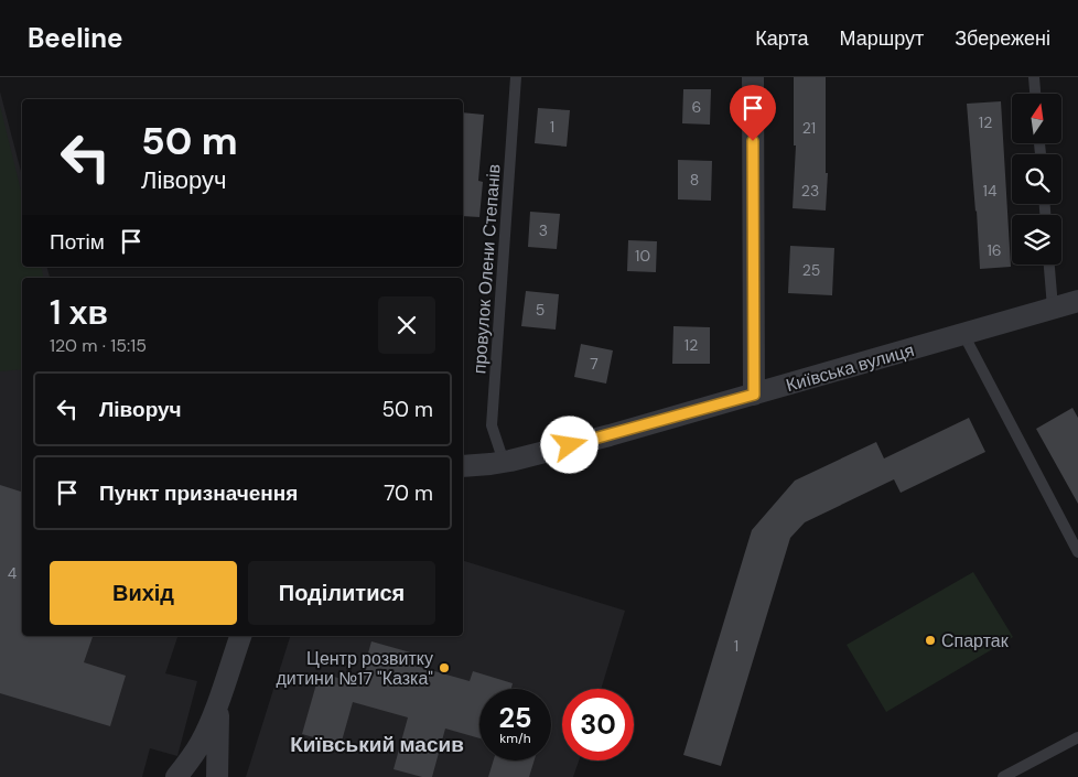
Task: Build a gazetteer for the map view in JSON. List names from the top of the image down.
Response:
{
  "streets": {
    "street": ["Київська вулиця"],
    "lane": ["провулок Олени Степанів"]
  },
  "crossings": [
    ["провулок Олени Степанів", "Київська вулиця"]
  ],
  "districts": ["Київський масив"],
  "places": ["Спартак", "Центр розвитку дитини №17 \"Казка\""],
  "house_numbers": [
    "6",
    "12",
    "1",
    "21",
    "8",
    "23",
    "14",
    "3",
    "16",
    "10",
    "25",
    "5",
    "12",
    "7",
    "4",
    "1"
  ],
  "north": "top",
  "page": {
    "header": "Beeline",
    "nav": ["Карта", "Маршрут", "Збережені"],
    "turn": ["50 m", "Ліворуч"],
    "then": "Потім",
    "heading": ["1 хв", "120 m · 15:15"],
    "list": [
      {
        "name": "Ліворуч",
        "value": "50 m"
      },
      {
        "name": "Пункт призначення",
        "value": "70 m"
      }
    ],
    "buttons": ["Вихід", "Поділитися"],
    "speed": "25 km/h",
    "limit": "30"
  }
}
